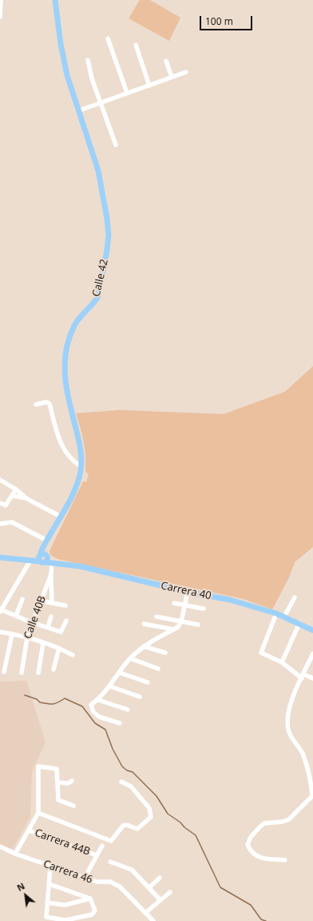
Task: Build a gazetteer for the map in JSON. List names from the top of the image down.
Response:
{
  "streets": {
    "main road": ["Calle 42", "Carrera 40"],
    "street": ["Calle 40B", "Carrera 44B", "Carrera 46"]
  },
  "crossings": [
    ["Carrera 40", "Calle 40B"]
  ],
  "scale_bar": "100 m",
  "north": "top left"
}
